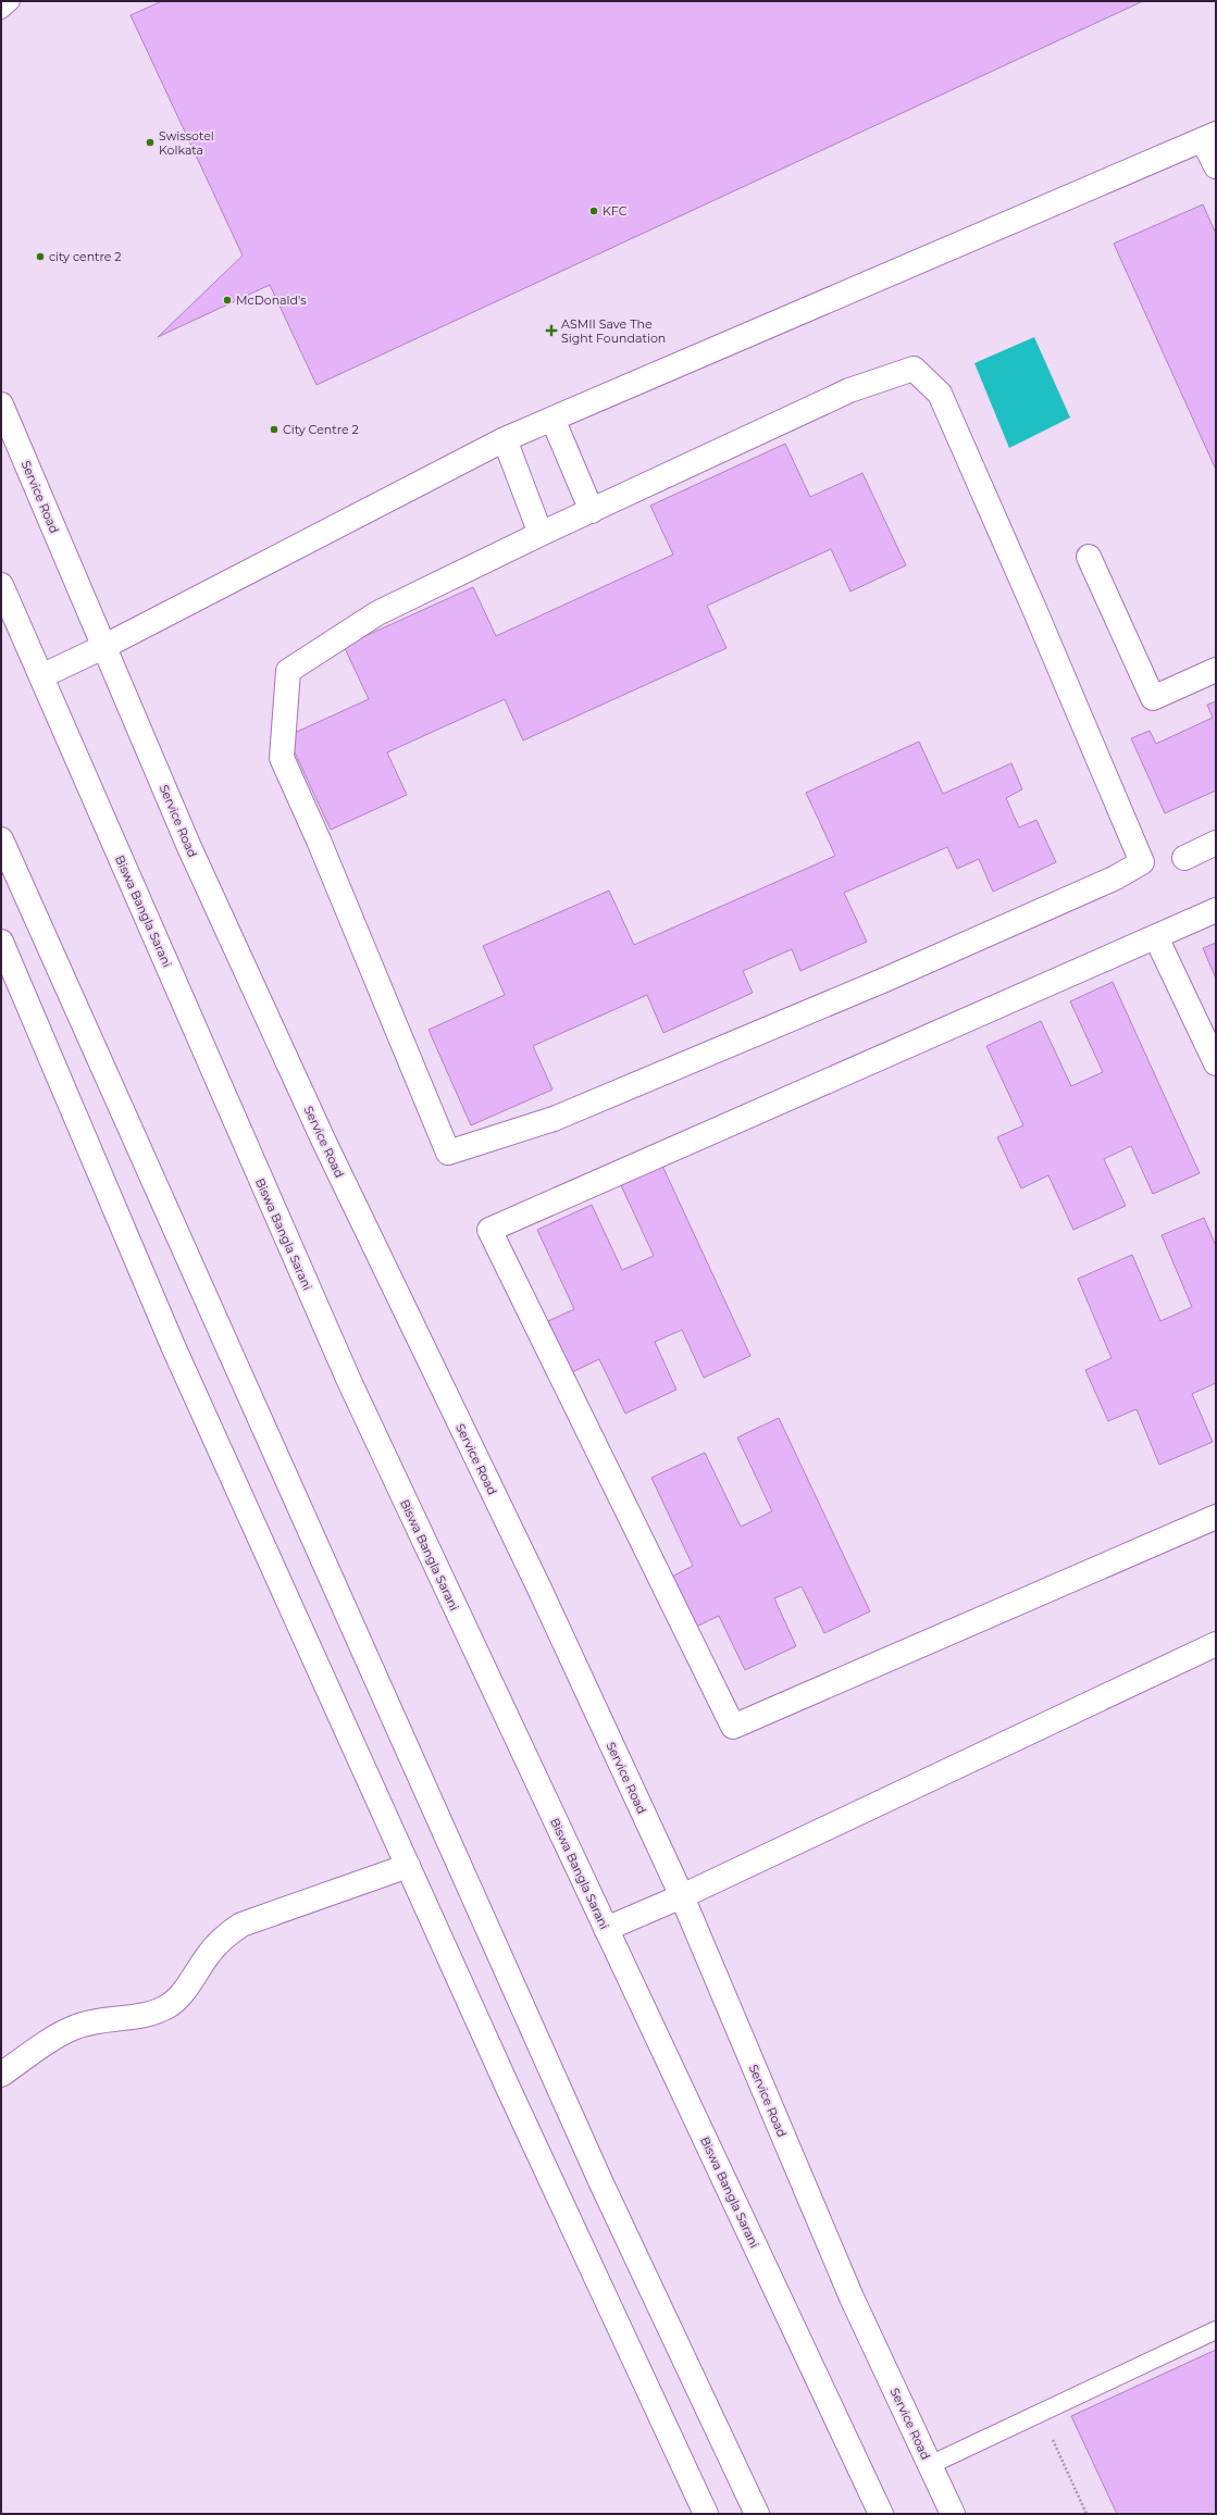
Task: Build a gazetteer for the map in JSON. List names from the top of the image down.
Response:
{
  "streets": {
    "street": ["Service Road", "Biswa Bangla Sarani"]
  },
  "places": {
    "other": [
      "Swissotel Kolkata",
      "KFC",
      "city centre 2",
      "McDonald's",
      "City Centre 2"
    ],
    "health": ["ASMII Save The Sight Foundation"]
  }
}
